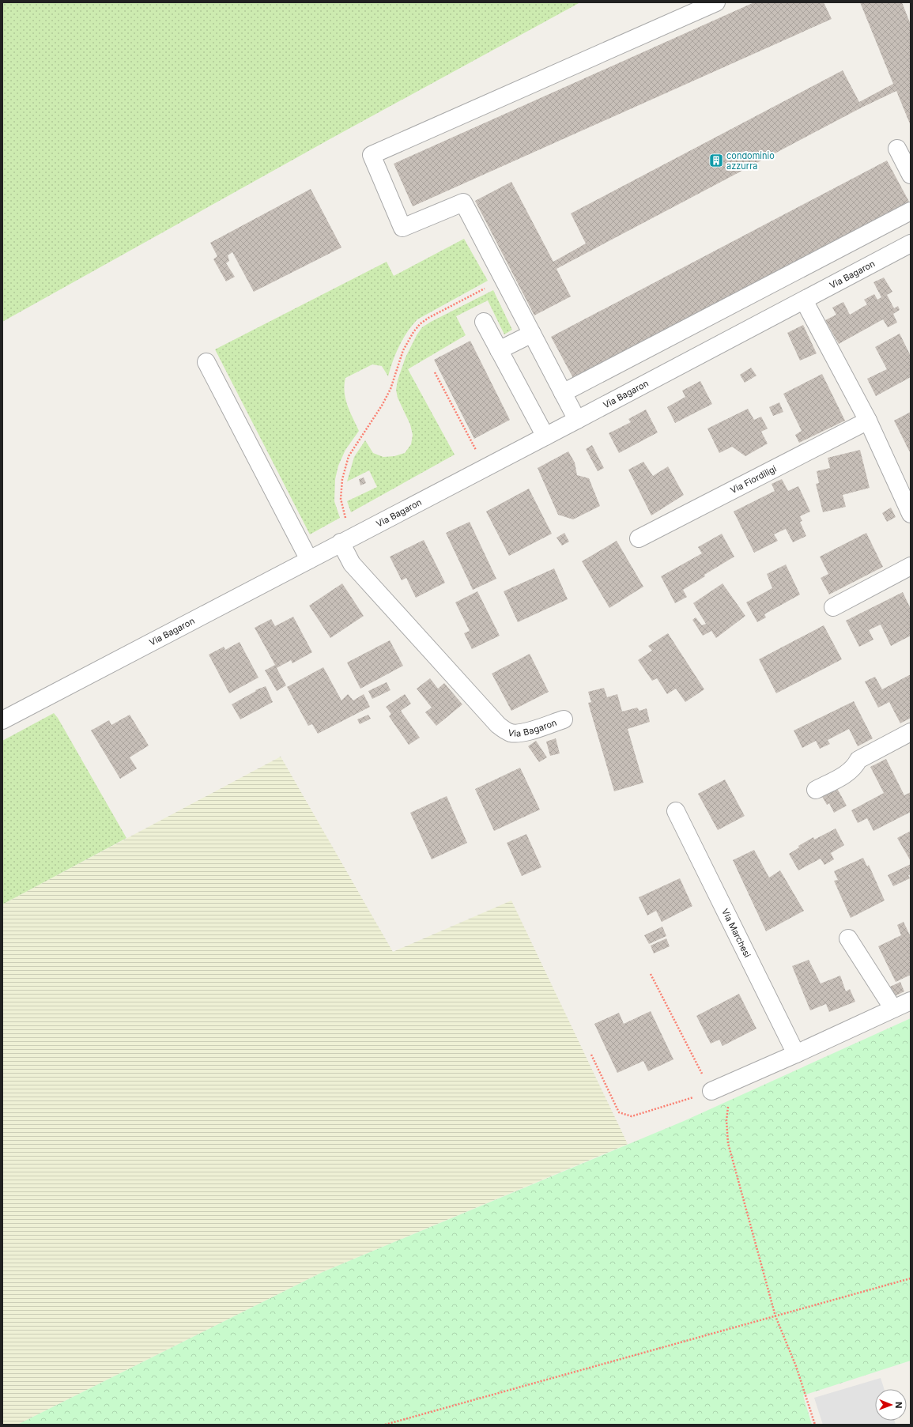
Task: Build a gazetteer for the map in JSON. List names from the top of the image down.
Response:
{
  "streets": {
    "street": ["Via Bagaron", "Via Fiordiligi", "Via Marchesi"]
  },
  "places": {
    "building": ["condominio azzurra"]
  },
  "north": "right"
}
